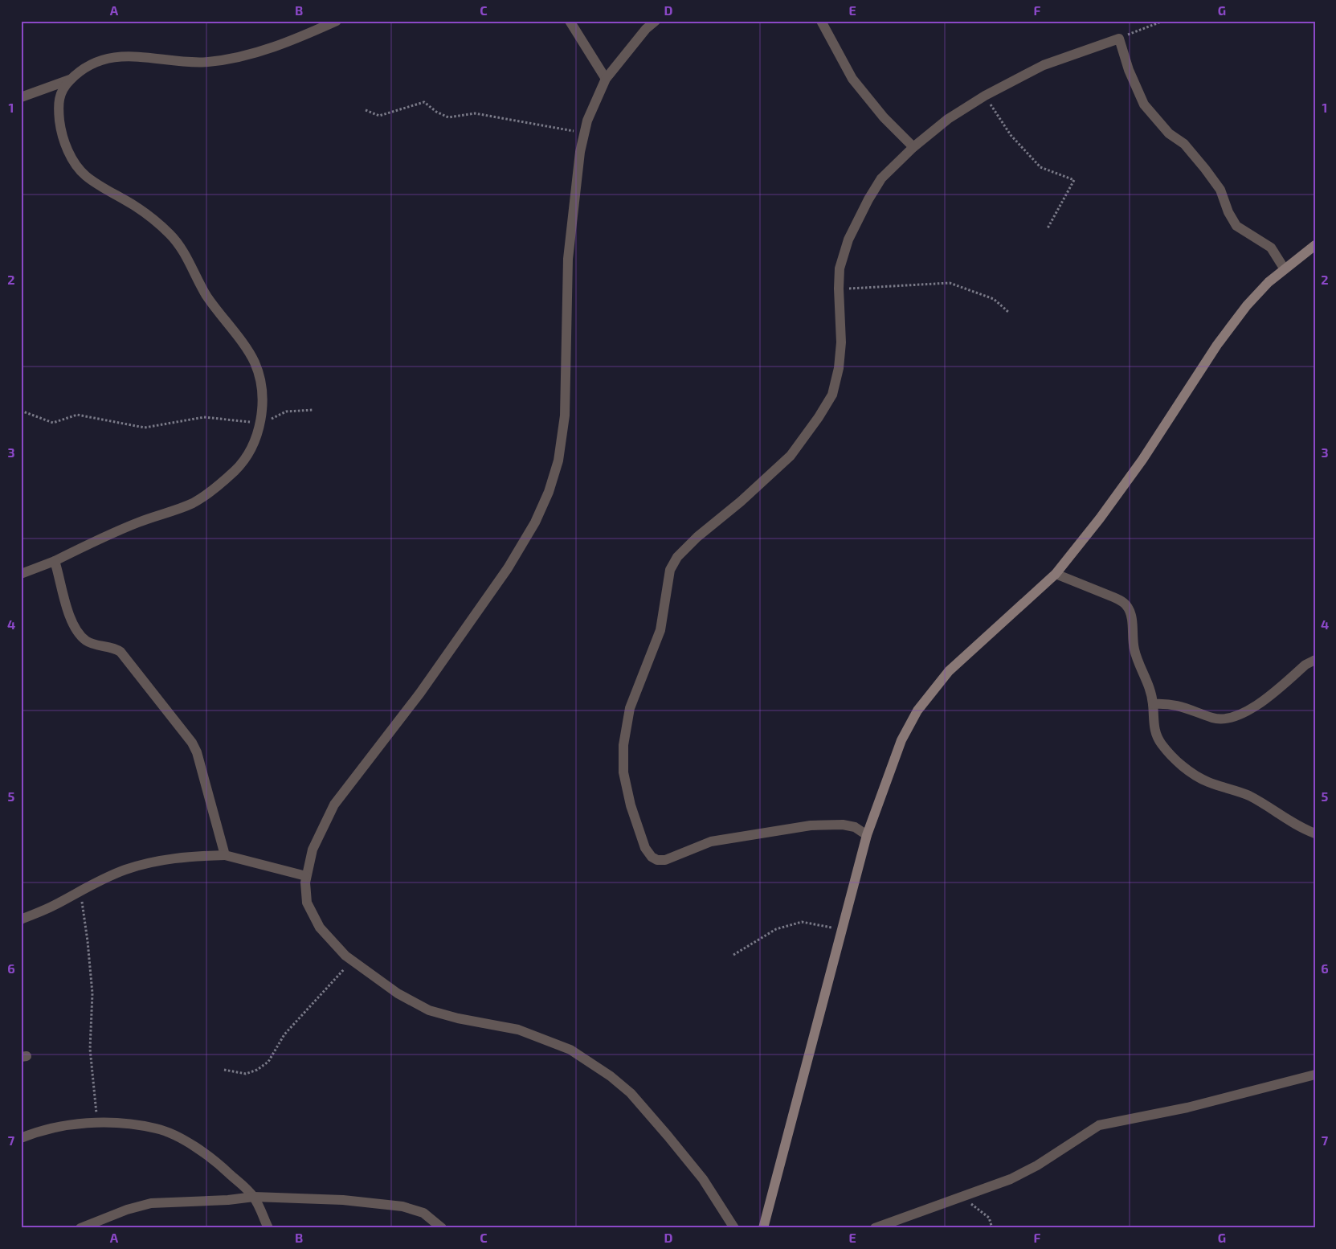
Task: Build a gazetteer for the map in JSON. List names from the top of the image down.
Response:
{
  "grid": {
    "columns": [
      "A",
      "B",
      "C",
      "D",
      "E",
      "F",
      "G"
    ],
    "rows": [
      "1",
      "2",
      "3",
      "4",
      "5",
      "6",
      "7"
    ]
  }
}
